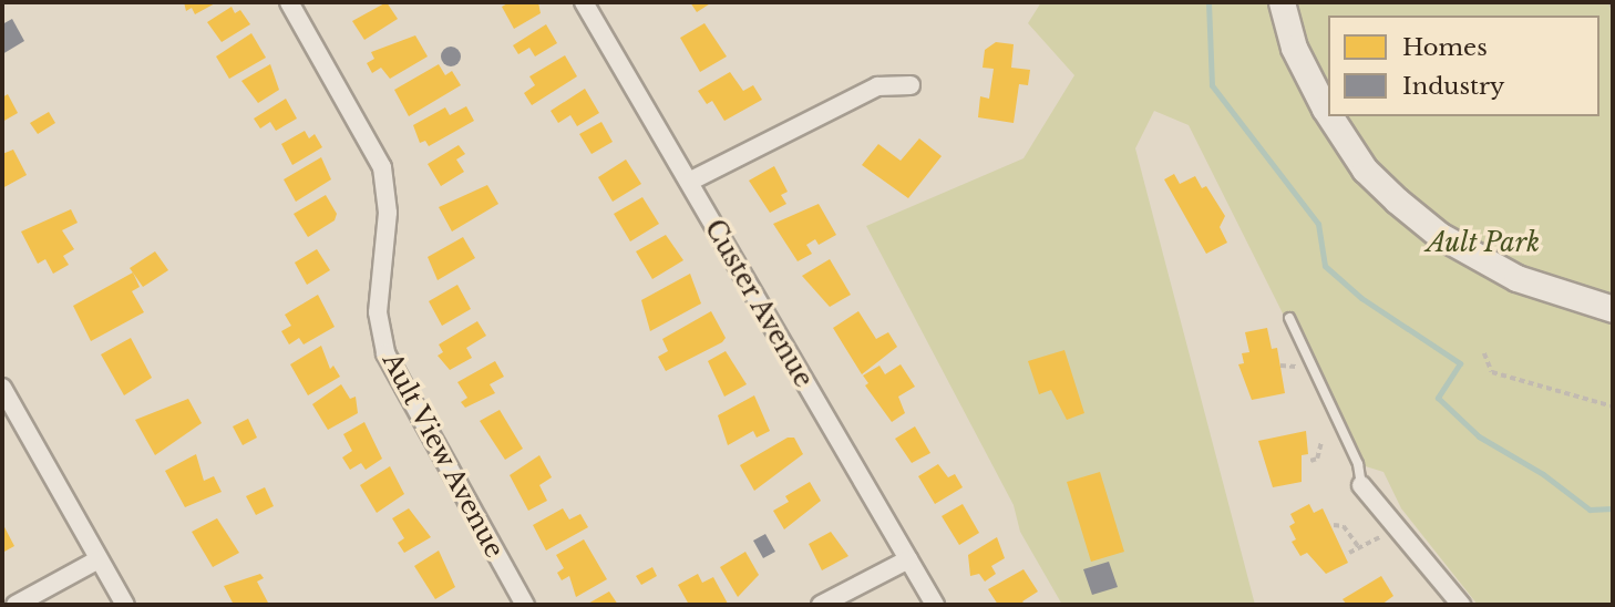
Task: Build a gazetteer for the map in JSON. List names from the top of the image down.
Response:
{
  "streets": {
    "street": ["Custer Avenue", "Ault View Avenue"]
  },
  "parks": ["Ault Park"],
  "legend": ["Homes", "Industry"]
}
